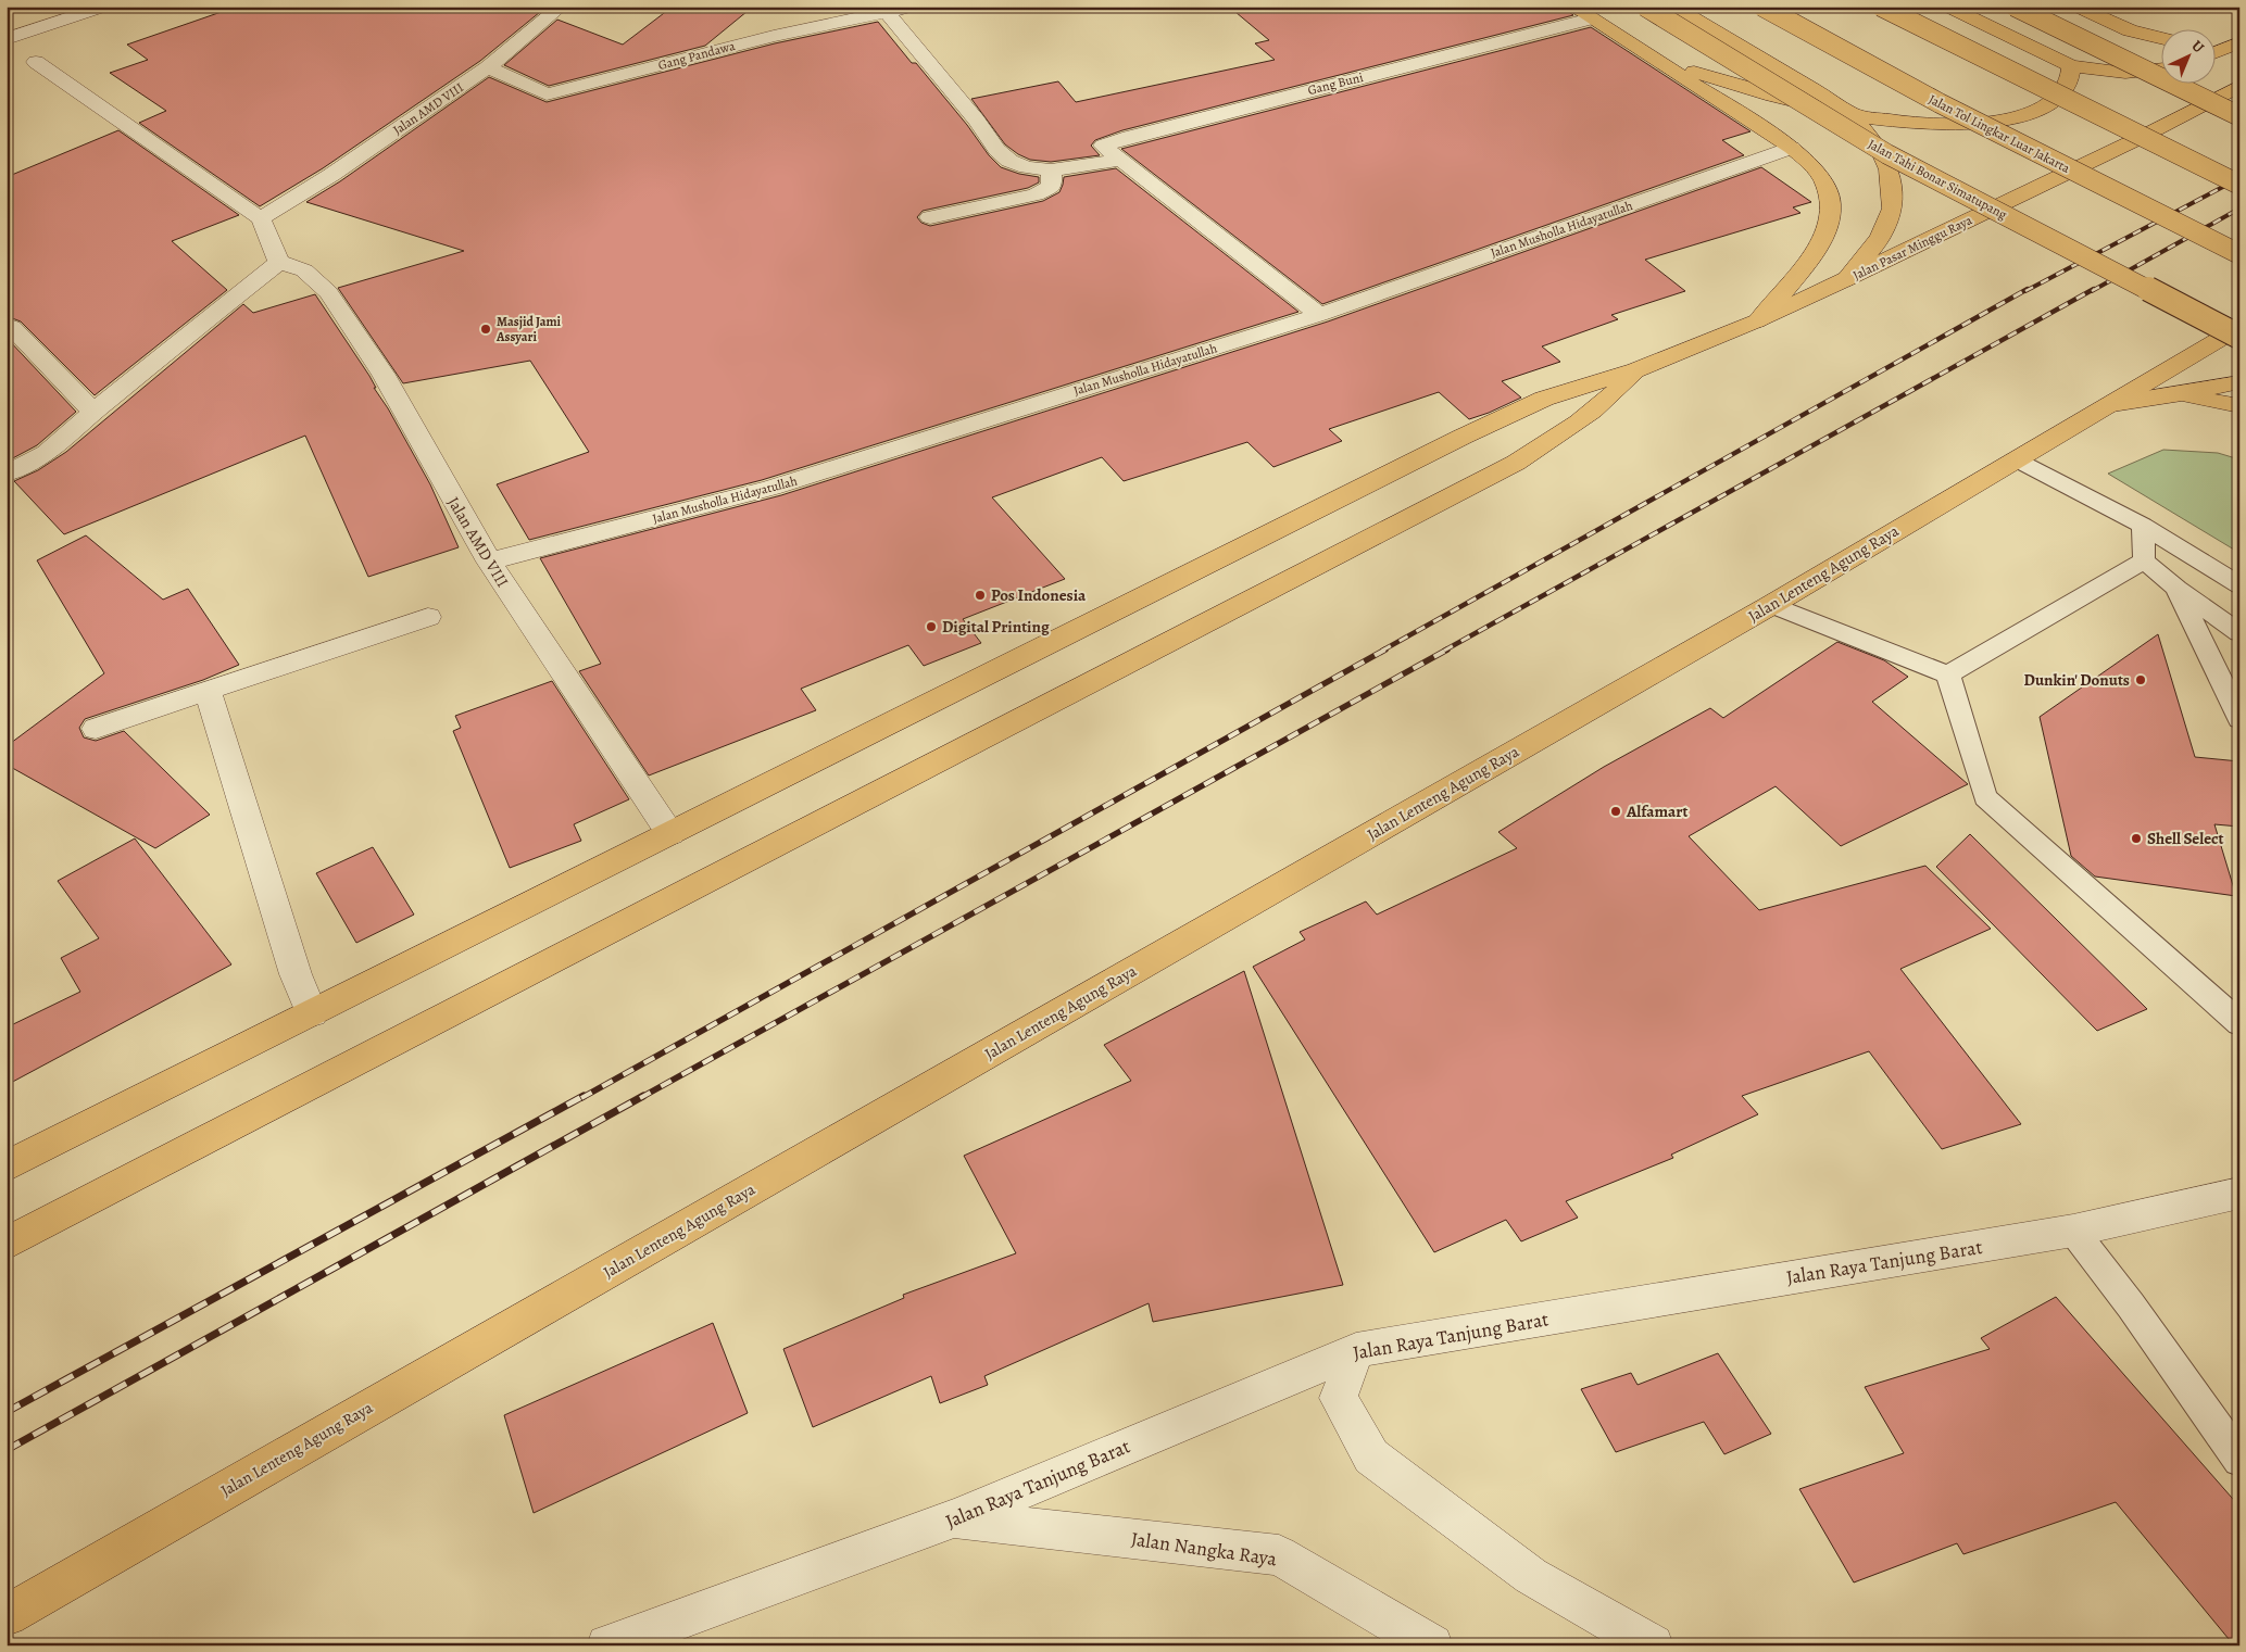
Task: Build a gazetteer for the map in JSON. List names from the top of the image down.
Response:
{
  "streets": {
    "main road": [
      "Jalan Tol Lingkar Luar Jakarta",
      "Jalan Tahi Bonar Simatupang",
      "Jalan Pasar Minggu Raya",
      "Jalan Lenteng Agung Raya"
    ],
    "street": [
      "Gang Pandawa",
      "Gang Buni",
      "Jalan AMD VIII",
      "Jalan Musholla Hidayatullah",
      "Jalan Raya Tanjung Barat",
      "Jalan Nangka Raya"
    ]
  },
  "crossings": [
    ["Gang Pandawa", "Jalan AMD VIII"],
    ["Gang Buni", "Jalan Musholla Hidayatullah"],
    ["Jalan AMD VIII", "Jalan Musholla Hidayatullah"],
    ["Jalan Raya Tanjung Barat", "Jalan Nangka Raya"]
  ],
  "places": [
    "Masjid Jami Assyari",
    "Pos Indonesia",
    "Digital Printing",
    "Dunkin' Donuts",
    "Alfamart",
    "Shell Select"
  ],
  "north": "top right"
}
